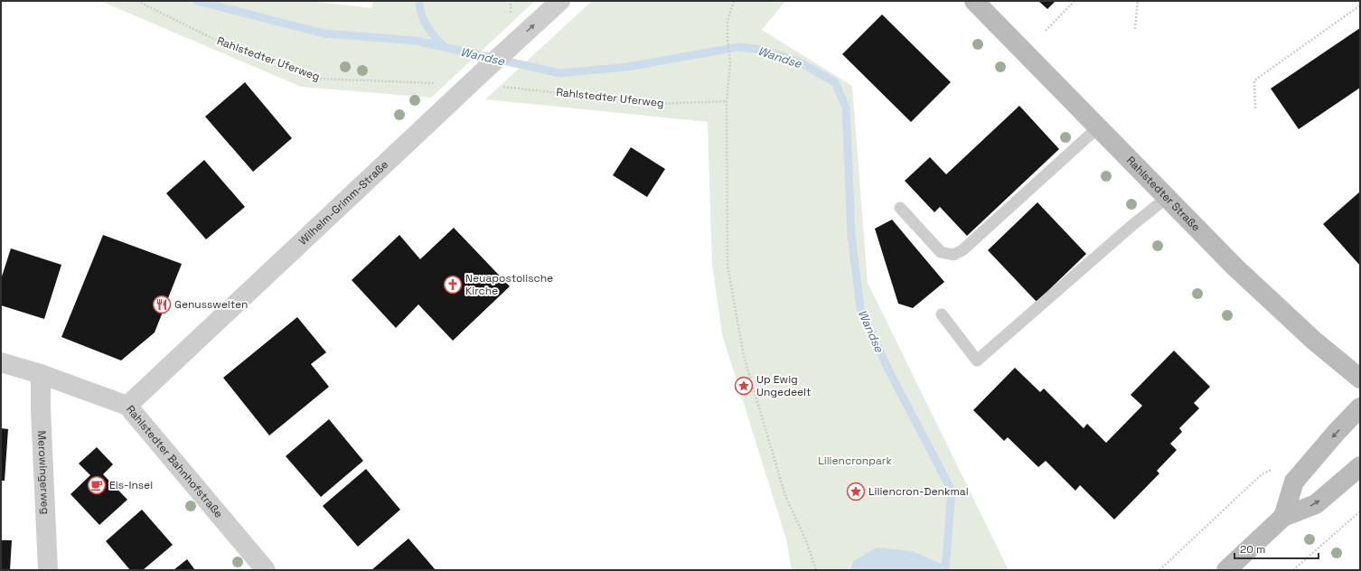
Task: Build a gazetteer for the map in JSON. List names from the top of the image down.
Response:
{
  "streets": {
    "main road": ["Rahlstedter Straße"],
    "street": ["Wilhelm-Grimm-Straße", "Rahlstedter Bahnhofstraße", "Merowingerweg"],
    "path": ["Rahlstedter Uferweg"]
  },
  "crossings": [
    ["Rahlstedter Uferweg", "Wilhelm-Grimm-Straße"],
    ["Wilhelm-Grimm-Straße", "Rahlstedter Bahnhofstraße"],
    ["Rahlstedter Bahnhofstraße", "Merowingerweg"]
  ],
  "water": ["Wandse"],
  "parks": ["Liliencronpark"],
  "places": {
    "church": ["Neuapostolische Kirche"],
    "restaurant": ["Genusswelten"],
    "place": ["Up Ewig Ungedeelt", "Liliencron-Denkmal"],
    "cafe": ["Eis-Insel"]
  },
  "scale_bar": "20 m"
}
